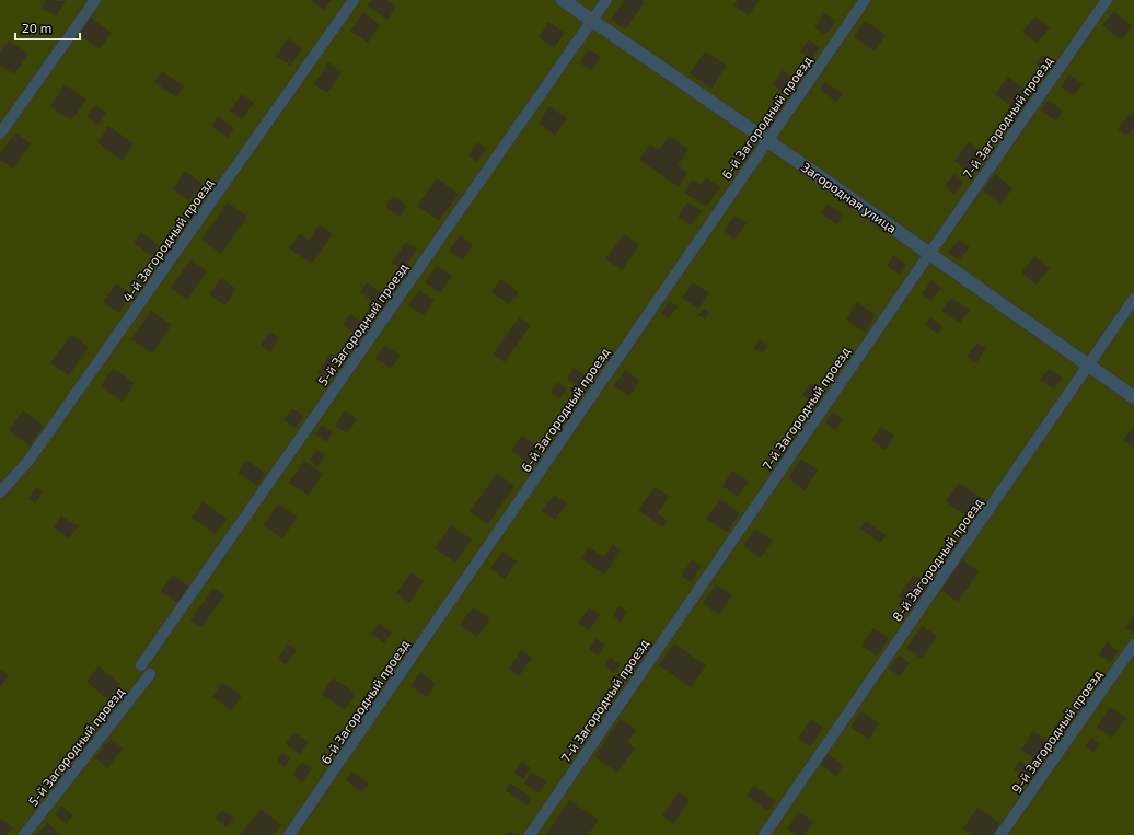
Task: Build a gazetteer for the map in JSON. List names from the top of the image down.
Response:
{
  "streets": {
    "street": ["Загородная улица"],
    "lane": [
      "6-й Загородный проезд",
      "7-й Загородный проезд",
      "4-й Загородный проезд",
      "5-й Загородный проезд",
      "8-й Загородный проезд",
      "9-й Загородный проезд"
    ]
  },
  "crossings": [
    ["6-й Загородный проезд", "Загородная улица"],
    ["7-й Загородный проезд", "Загородная улица"],
    ["Загородная улица", "5-й Загородный проезд"],
    ["Загородная улица", "8-й Загородный проезд"]
  ],
  "scale_bar": "20 m"
}
